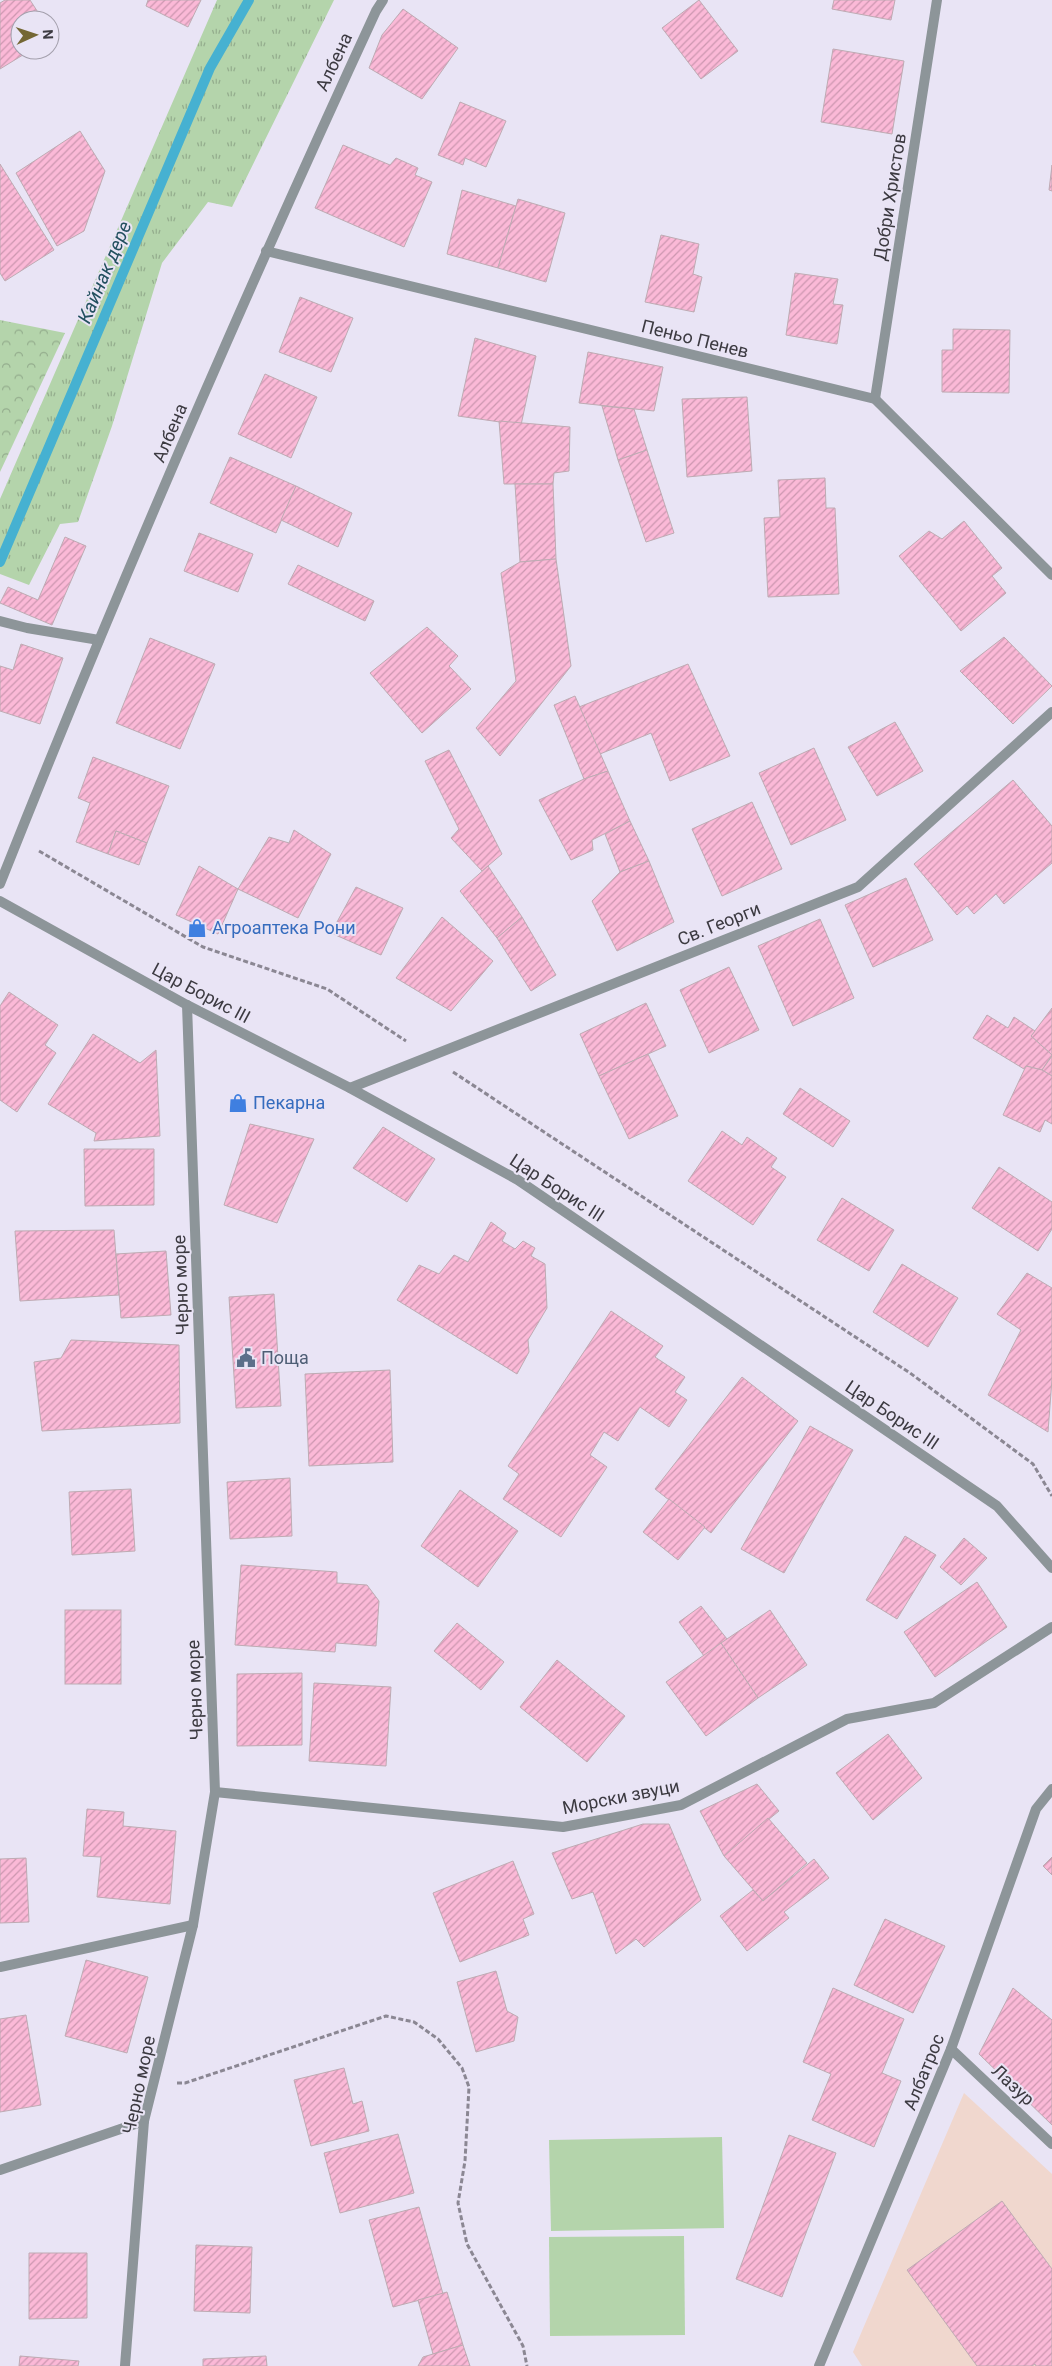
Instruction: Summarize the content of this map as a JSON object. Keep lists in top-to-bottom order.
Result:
{
  "streets": {
    "street": [
      "Албена",
      "Добри Христов",
      "Пеньо Пенев",
      "Св. Георги",
      "Цар Борис III",
      "Черно море",
      "Морски звуци",
      "Албатрос",
      "Лазур"
    ]
  },
  "crossings": [
    ["Албена", "Пеньо Пенев"],
    ["Добри Христов", "Пеньо Пенев"],
    ["Св. Георги", "Цар Борис III"],
    ["Цар Борис III", "Черно море"],
    ["Черно море", "Морски звуци"],
    ["Албатрос", "Лазур"]
  ],
  "water": ["Кайнак дере"],
  "places": {
    "shop": ["Агроаптека Рони", "Пекарна"],
    "public building": ["Поща"]
  },
  "north": "right"
}
